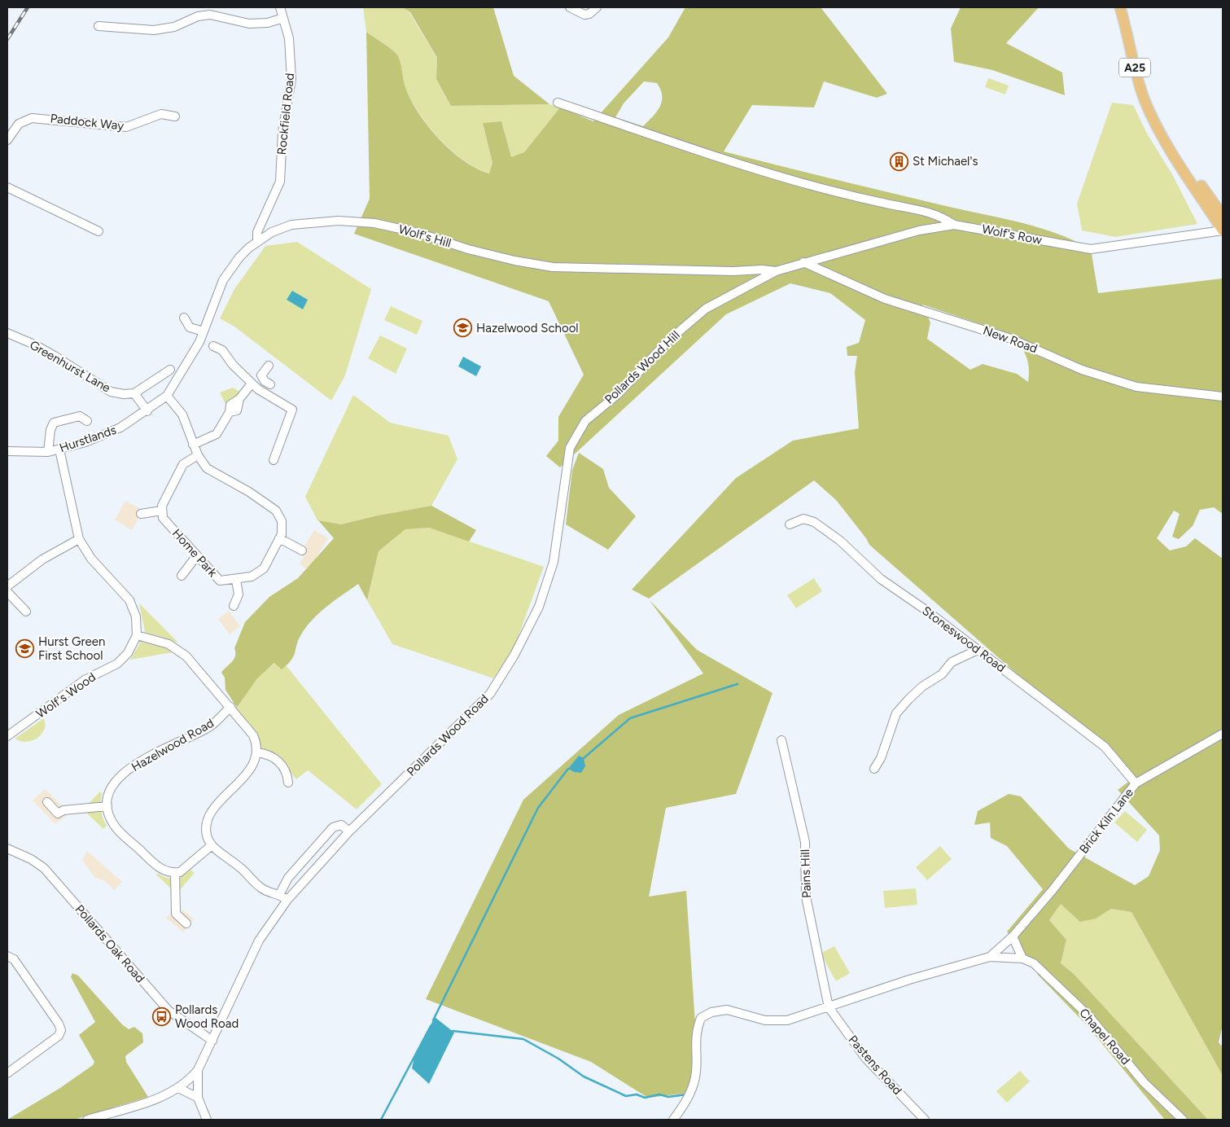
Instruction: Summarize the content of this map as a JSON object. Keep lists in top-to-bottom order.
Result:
{
  "streets": {
    "main road": ["A25"],
    "street": [
      "Rockfield Road",
      "Paddock Way",
      "Wolf's Row",
      "Wolf's Hill",
      "New Road",
      "Greenhurst Lane",
      "Pollards Wood Hill",
      "Hurstlands",
      "Home Park",
      "Stoneswood Road",
      "Wolf's Wood",
      "Pollards Wood Road",
      "Hazelwood Road",
      "Brick Kiln Lane",
      "Pains Hill",
      "Pollards Oak Road",
      "Chapel Road",
      "Pastens Road"
    ]
  },
  "crossings": [
    ["A25", "Wolf's Row"],
    ["Rockfield Road", "Wolf's Hill"],
    ["Wolf's Row", "New Road"],
    ["Wolf's Row", "Pollards Wood Hill"],
    ["Wolf's Hill", "Pollards Wood Hill"],
    ["Wolf's Hill", "Hurstlands"],
    ["Wolf's Hill", "Home Park"],
    ["New Road", "Pollards Wood Hill"],
    ["Pollards Wood Hill", "Pollards Wood Road"],
    ["Hurstlands", "Home Park"],
    ["Stoneswood Road", "Brick Kiln Lane"],
    ["Pollards Wood Road", "Pollards Oak Road"],
    ["Pains Hill", "Pastens Road"]
  ],
  "places": {
    "building": ["St Michael's"],
    "school or university": ["Hazelwood School", "Hurst Green First School"],
    "bus stop": ["Pollards Wood Road"]
  }
}
